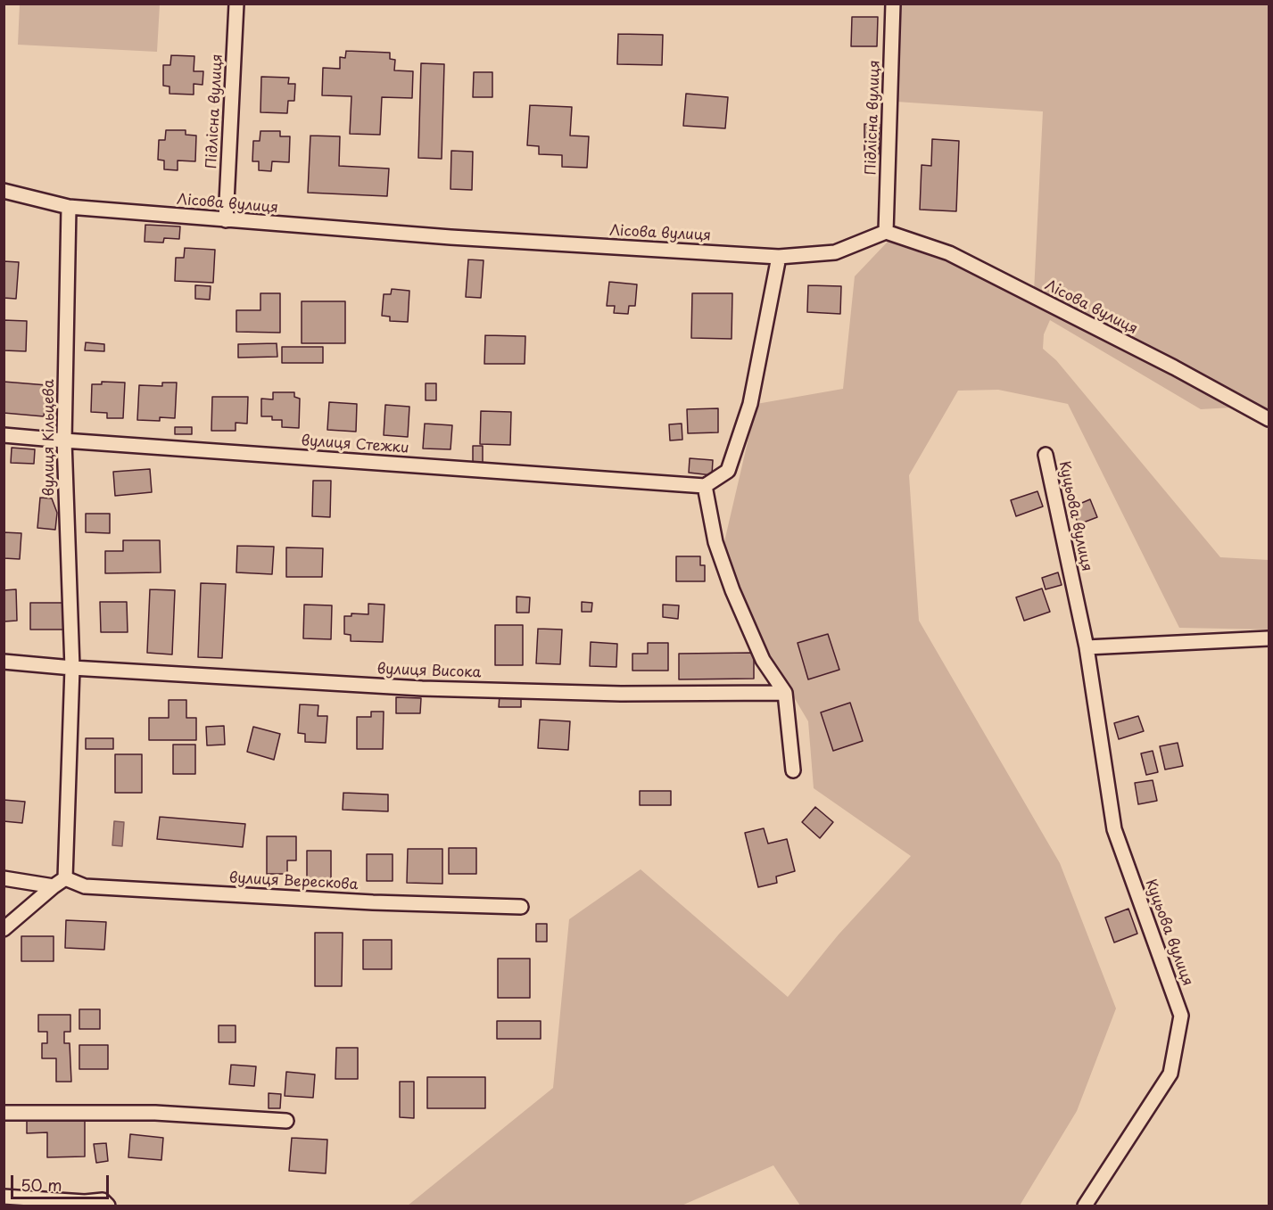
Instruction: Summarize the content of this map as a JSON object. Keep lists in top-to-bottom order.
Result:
{
  "streets": {
    "street": [
      "Підлісна вулиця",
      "Лісова вулиця",
      "вулиця Кільцева",
      "вулиця Стежки",
      "Куцьова вулиця",
      "вулиця Висока",
      "вулиця Верескова"
    ]
  },
  "crossings": [
    ["Підлісна вулиця", "Лісова вулиця"],
    ["Лісова вулиця", "вулиця Кільцева"],
    ["вулиця Кільцева", "вулиця Стежки"],
    ["вулиця Кільцева", "вулиця Висока"],
    ["вулиця Кільцева", "вулиця Верескова"]
  ],
  "scale_bar": "50 m"
}
